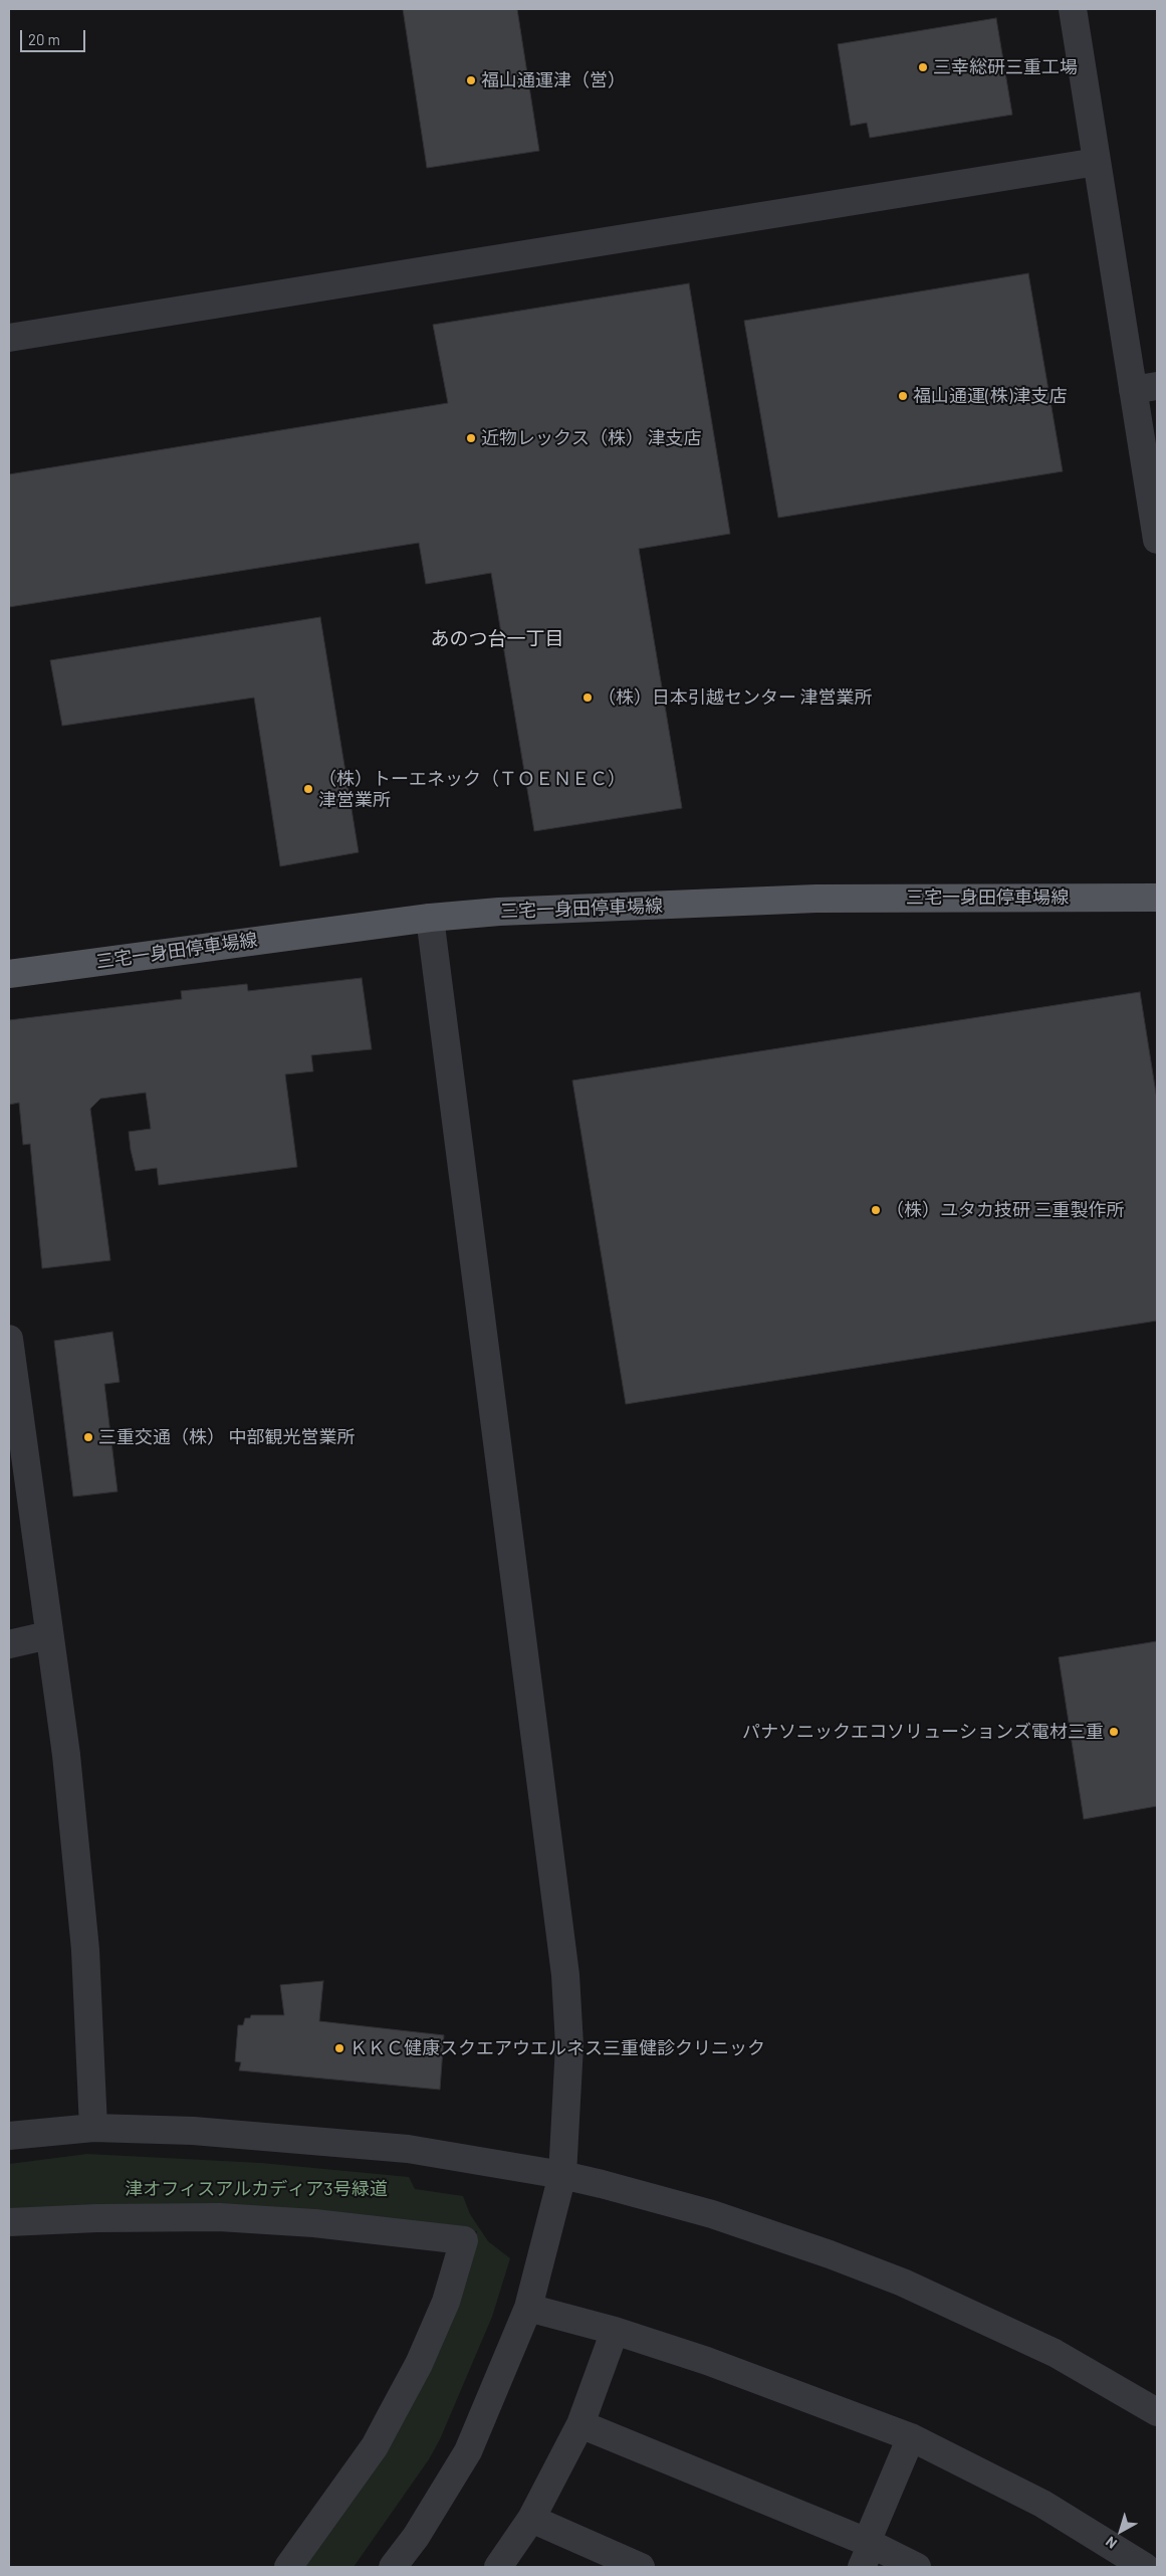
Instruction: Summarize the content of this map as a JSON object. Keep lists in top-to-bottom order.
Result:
{
  "streets": {
    "main road": ["三宅一身田停車場線"]
  },
  "districts": ["あのつ台一丁目"],
  "parks": ["津オフィスアルカディア3号緑道"],
  "places": [
    "三幸総研三重工場",
    "福山通運津（営）",
    "福山通運(株)津支店",
    "近物レックス（株） 津支店",
    "（株）日本引越センター 津営業所",
    "（株）トーエネック（ＴＯＥＮＥＣ） 津営業所",
    "（株）ユタカ技研 三重製作所",
    "三重交通（株） 中部観光営業所",
    "パナソニックエコソリューションズ電材三重",
    "ＫＫＣ健康スクエアウエルネス三重健診クリニック"
  ],
  "scale_bar": "20 m",
  "north": "bottom left"
}
